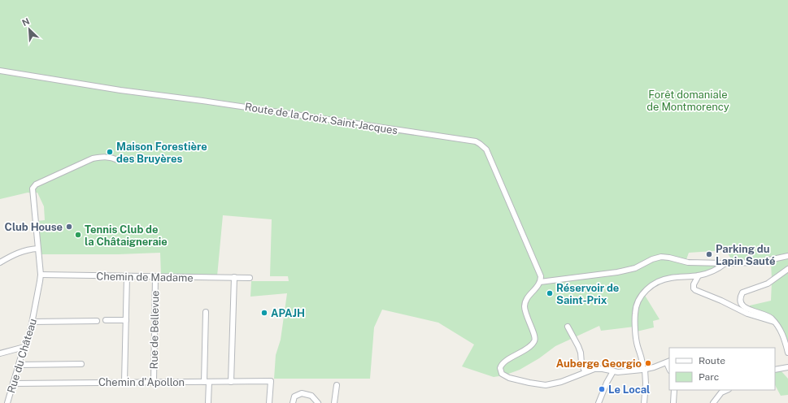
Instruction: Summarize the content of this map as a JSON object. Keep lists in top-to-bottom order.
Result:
{
  "streets": {
    "street": [
      "Route de la Croix Saint-Jacques",
      "Chemin de Madame",
      "Rue de Bellevue",
      "Rue du Château",
      "Chemin d'Apollon"
    ]
  },
  "crossings": [
    ["Chemin de Madame", "Rue de Bellevue"],
    ["Chemin de Madame", "Rue du Château"],
    ["Rue de Bellevue", "Chemin d'Apollon"],
    ["Rue du Château", "Chemin d'Apollon"]
  ],
  "parks": ["Forêt domaniale de Montmorency"],
  "places": [
    "Maison Forestière des Bruyères",
    "Club House",
    "Tennis Club de la Châtaigneraie",
    "Parking du Lapin Sauté",
    "Réservoir de Saint-Prix",
    "APAJH",
    "Auberge Georgio",
    "Le Local"
  ],
  "legend": ["Route", "Parc"],
  "north": "top left"
}
